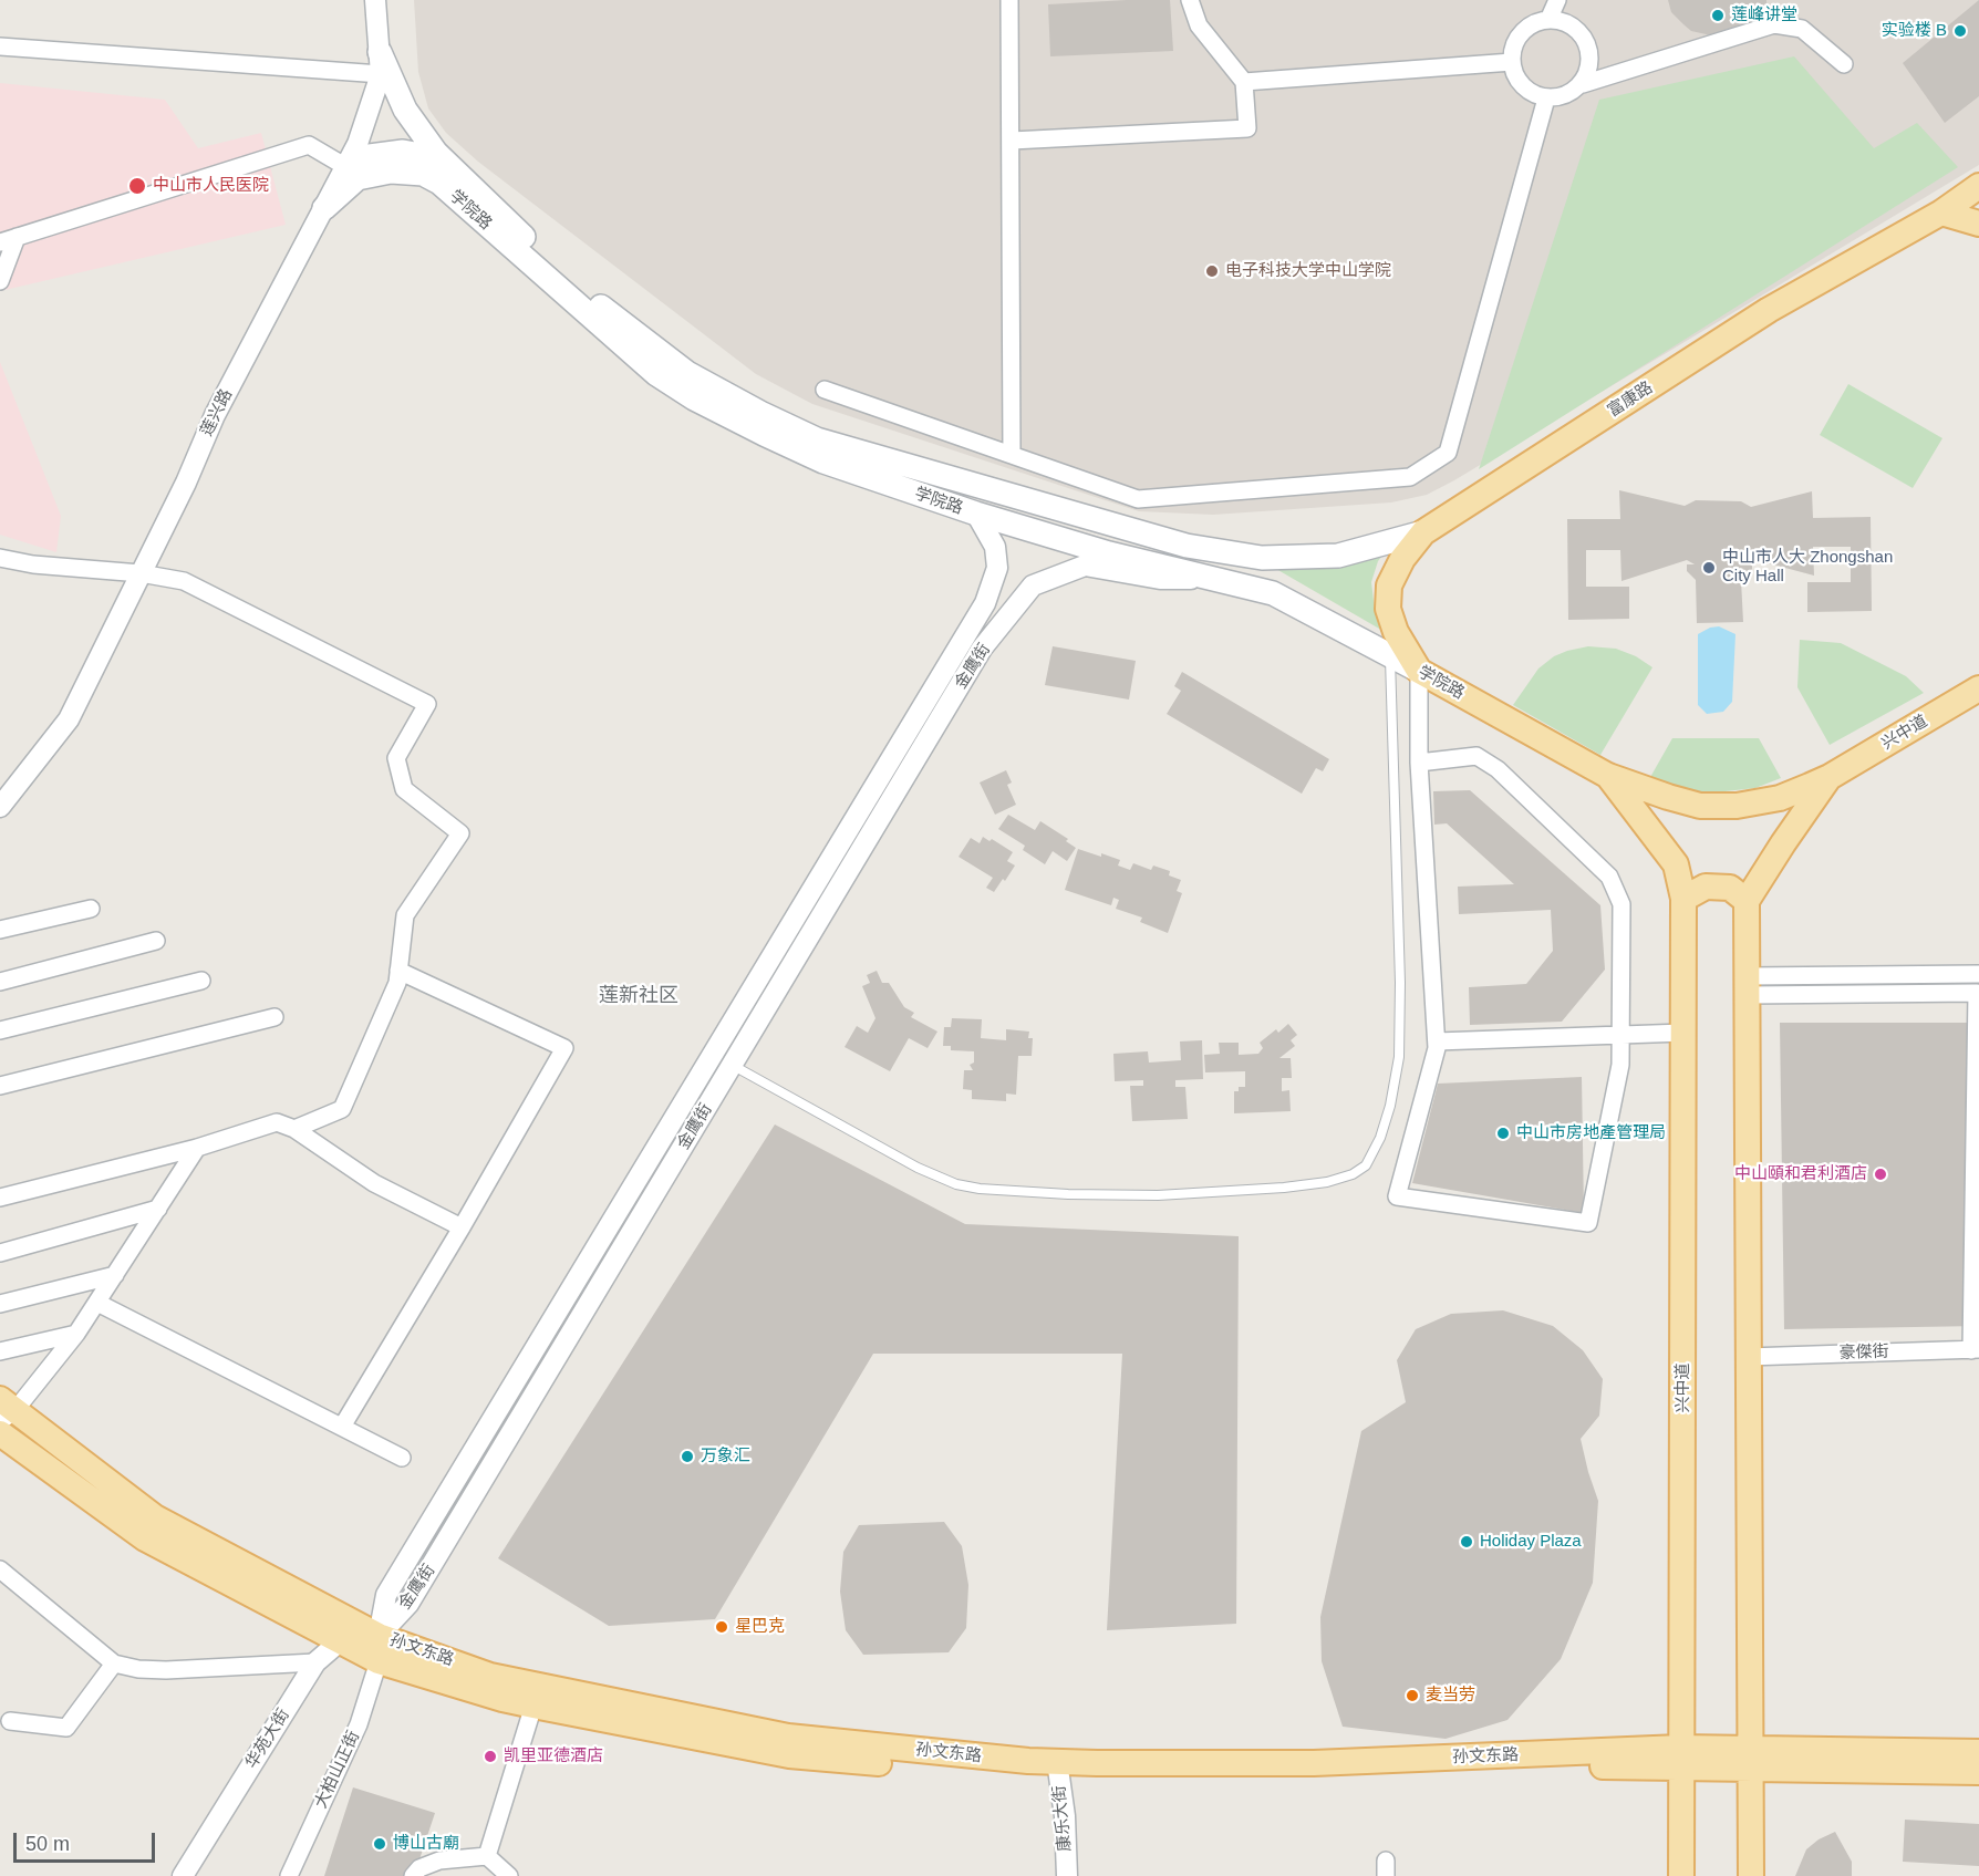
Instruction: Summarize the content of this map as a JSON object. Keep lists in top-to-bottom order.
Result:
{
  "streets": {
    "main road": [
      "学院路",
      "富康路",
      "兴中道",
      "孙文东路"
    ],
    "street": [
      "莲兴路",
      "金鹰街",
      "豪傑街",
      "华苑大街",
      "大柏山正街",
      "康乐大街"
    ]
  },
  "crossings": [
    ["学院路", "富康路"],
    ["学院路", "莲兴路"],
    ["学院路", "金鹰街"],
    ["学院路", "兴中道"],
    ["金鹰街", "孙文东路"],
    ["金鹰街", "大柏山正街"],
    ["兴中道", "孙文东路"],
    ["孙文东路", "华苑大街"],
    ["孙文东路", "大柏山正街"],
    ["孙文东路", "康乐大街"]
  ],
  "districts": ["莲新社区"],
  "places": [
    "莲峰讲堂",
    "实验楼 B",
    "中山市人民医院",
    "电子科技大学中山学院",
    "中山市人大 Zhongshan City Hall",
    "中山市房地產管理局",
    "中山頤和君利酒店",
    "万象汇",
    "Holiday Plaza",
    "星巴克",
    "麦当劳",
    "凯里亚德酒店",
    "博山古廟"
  ],
  "scale_bar": "50 m"
}
